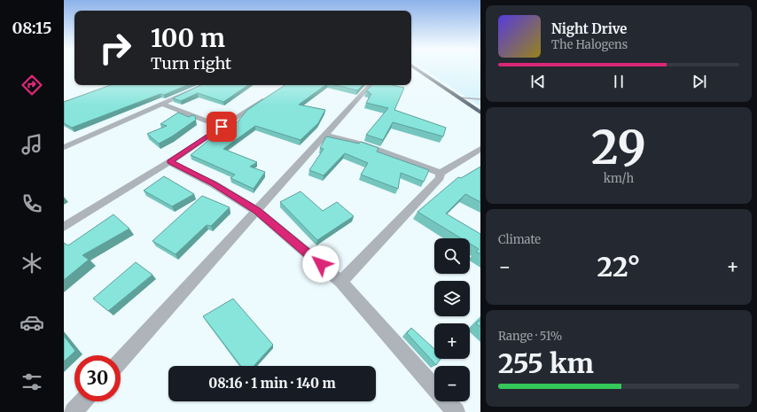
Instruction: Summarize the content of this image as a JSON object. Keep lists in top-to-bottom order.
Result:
{
  "page": {
    "tabs": "08:15",
    "turn": ["100 m", "Turn right"],
    "song": ["Night Drive", "The Halogens"],
    "tile": [
      ["29", "km/h"],
      "Climate",
      ["Range · 51%", "255 km"]
    ],
    "map_buttons": ["+", "−"],
    "heat": ["−", "22°", "+"],
    "limit": "30",
    "trip": "08:16 · 1 min · 140 m"
  }
}
